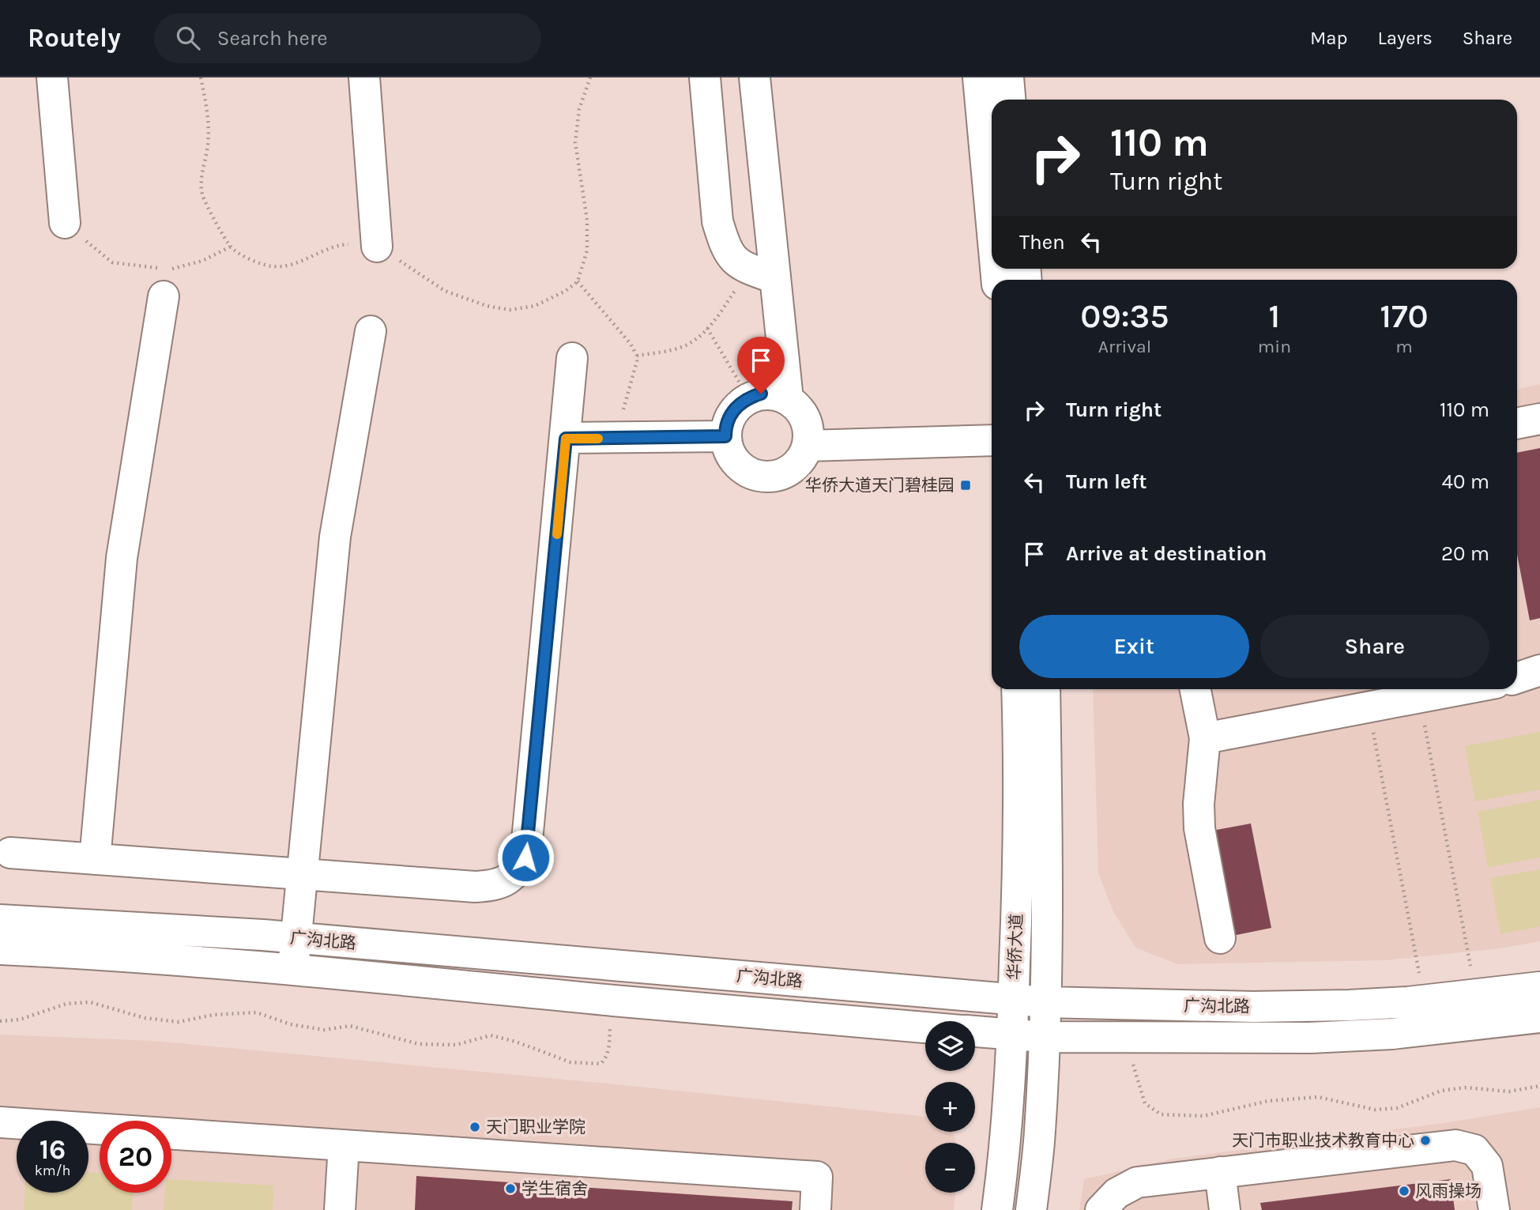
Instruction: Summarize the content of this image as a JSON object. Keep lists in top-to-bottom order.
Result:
{
  "streets": {
    "street": ["广沟北路", "华侨大道"]
  },
  "crossings": [
    ["广沟北路", "华侨大道"]
  ],
  "places": {
    "transit": ["华侨大道天门碧桂园"],
    "other": [
      "天门职业学院",
      "天门市职业技术教育中心",
      "学生宿舍",
      "风雨操场"
    ]
  },
  "page": {
    "header": "Routely",
    "search": "Search here",
    "nav": ["Map", "Layers", "Share"],
    "turn": ["110 m", "Turn right"],
    "then": "Then",
    "eta": [
      "09:35",
      "Arrival",
      "1",
      "min",
      "170",
      "m"
    ],
    "list": [
      {
        "name": "Turn right",
        "value": "110 m"
      },
      {
        "name": "Turn left",
        "value": "40 m"
      },
      {
        "name": "Arrive at destination",
        "value": "20 m"
      }
    ],
    "buttons": ["Exit", "Share"],
    "map_buttons": ["+", "−"],
    "speed": "16 km/h",
    "limit": "20"
  }
}
